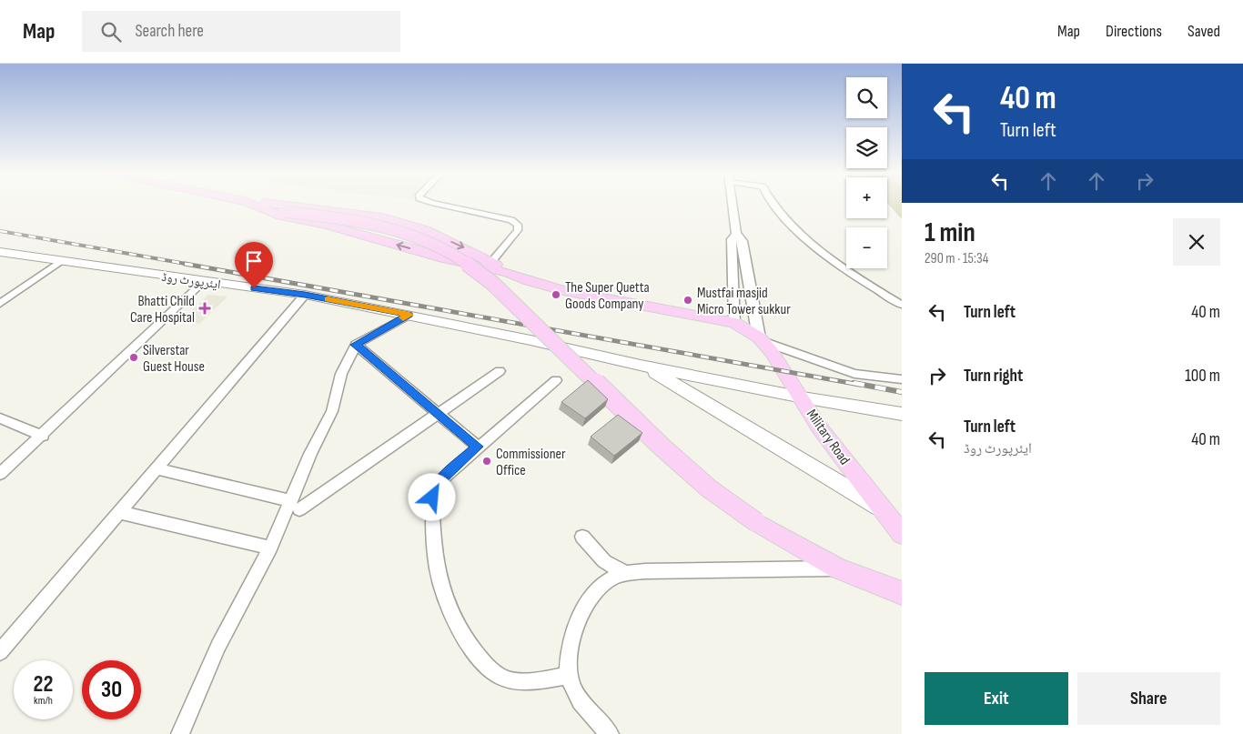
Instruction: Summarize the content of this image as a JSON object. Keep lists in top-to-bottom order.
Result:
{
  "streets": {
    "main road": ["ایئرپورٹ روڈ", "Military Road"]
  },
  "places": {
    "other": [
      "The Super Quetta Goods Company",
      "Mustfai masjid Micro Tower sukkur",
      "Silverstar Guest House",
      "Commissioner Office"
    ],
    "health": ["Bhatti Child Care Hospital"]
  },
  "page": {
    "header": "Map",
    "search": "Search here",
    "nav": ["Map", "Directions", "Saved"],
    "turn": ["40 m", "Turn left"],
    "map_buttons": ["+", "−"],
    "heading": ["1 min", "290 m · 15:34"],
    "list": [
      {
        "name": "Turn left",
        "value": "40 m"
      },
      {
        "name": "Turn right",
        "value": "100 m"
      },
      {
        "name": "Turn left",
        "note": "ایئرپورٹ روڈ",
        "value": "40 m"
      }
    ],
    "speed": "22 km/h",
    "limit": "30",
    "buttons": ["Exit", "Share"]
  }
}
